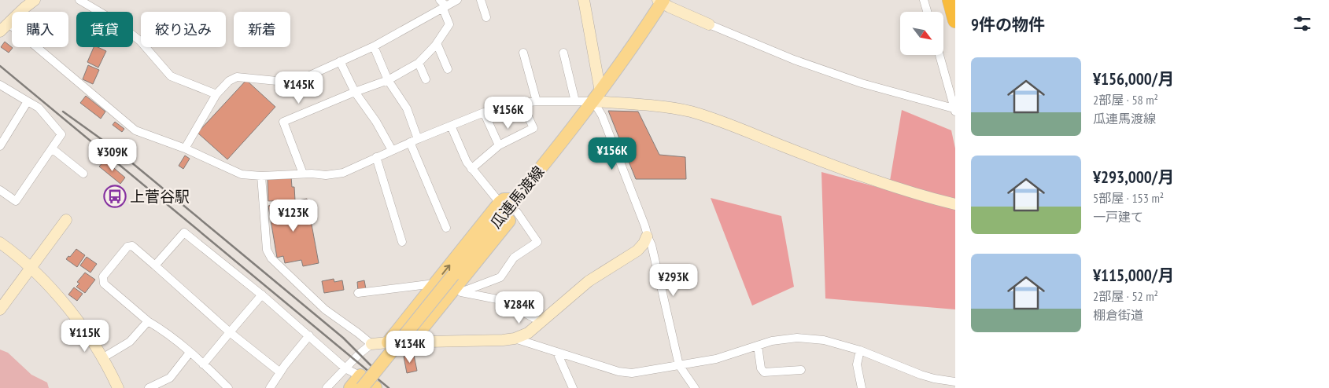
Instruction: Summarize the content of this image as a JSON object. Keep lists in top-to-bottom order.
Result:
{
  "streets": {
    "main road": ["瓜連馬渡線"]
  },
  "places": {
    "bus stop": ["上菅谷駅"]
  },
  "north": "bottom right",
  "page": {
    "heading": "9件の物件",
    "chip": [
      "購入",
      "賃貸",
      "絞り込み",
      "新着"
    ],
    "list": [
      {
        "name": "¥156,000/月",
        "note": "2部屋 · 58 m² · 瓜連馬渡線"
      },
      {
        "name": "¥293,000/月",
        "note": "5部屋 · 153 m² · 一戸建て"
      },
      {
        "name": "¥115,000/月",
        "note": "2部屋 · 52 m² · 棚倉街道"
      }
    ],
    "price": [
      "¥145K",
      "¥156K",
      "¥156K",
      "¥309K",
      "¥123K",
      "¥293K",
      "¥284K",
      "¥115K",
      "¥134K"
    ]
  }
}
